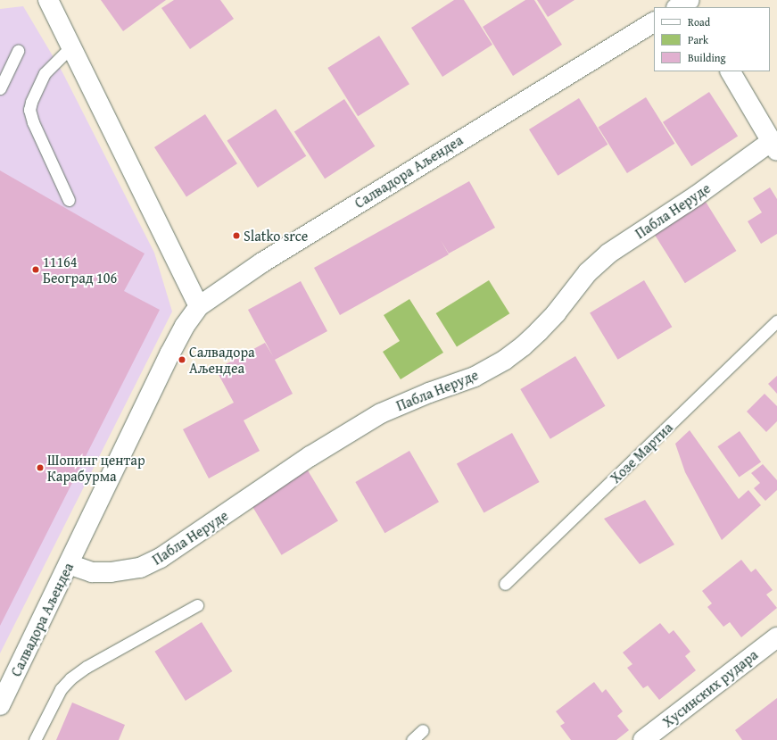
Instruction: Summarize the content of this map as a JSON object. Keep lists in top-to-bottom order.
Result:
{
  "streets": {
    "street": ["Салвадора Аљендеа", "Пабла Неруде", "Хусинских рудара"],
    "lane": ["Хозе Мартиа"]
  },
  "crossings": [
    ["Салвадора Аљендеа", "Пабла Неруде"]
  ],
  "places": [
    "Slatko srce",
    "11164 Београд 106",
    "Салвадора Аљендеа",
    "Шопинг центар Карабурма"
  ],
  "legend": ["Road", "Park", "Building"]
}
